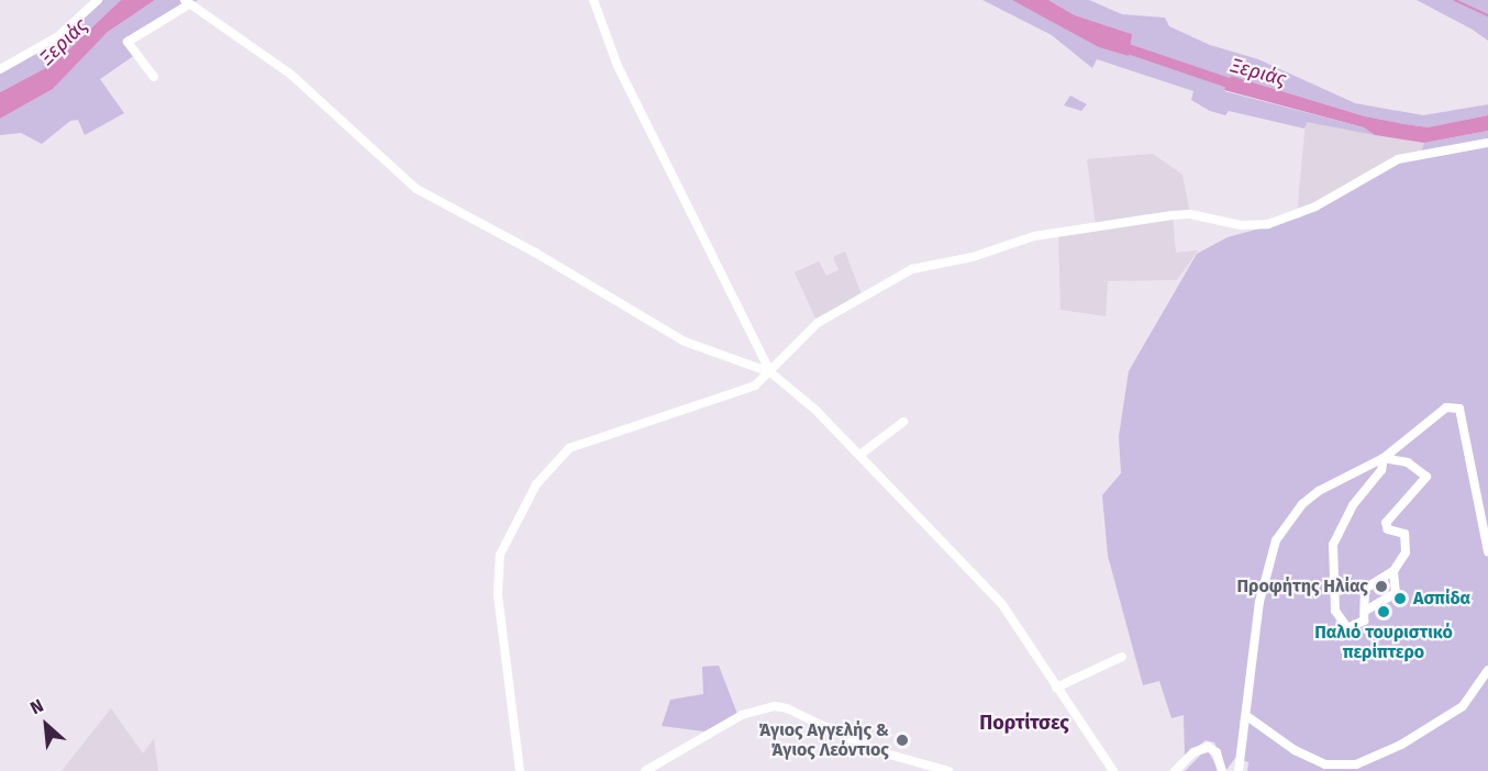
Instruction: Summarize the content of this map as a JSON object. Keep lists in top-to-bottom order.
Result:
{
  "districts": ["Πορτίτσες"],
  "water": ["Ξεριάς"],
  "places": [
    "Προφήτης Ηλίας",
    "Ασπίδα",
    "Παλιό τουριστικό περίπτερο",
    "Άγιος Αγγελής & Άγιος Λεόντιος"
  ],
  "north": "top left"
}
